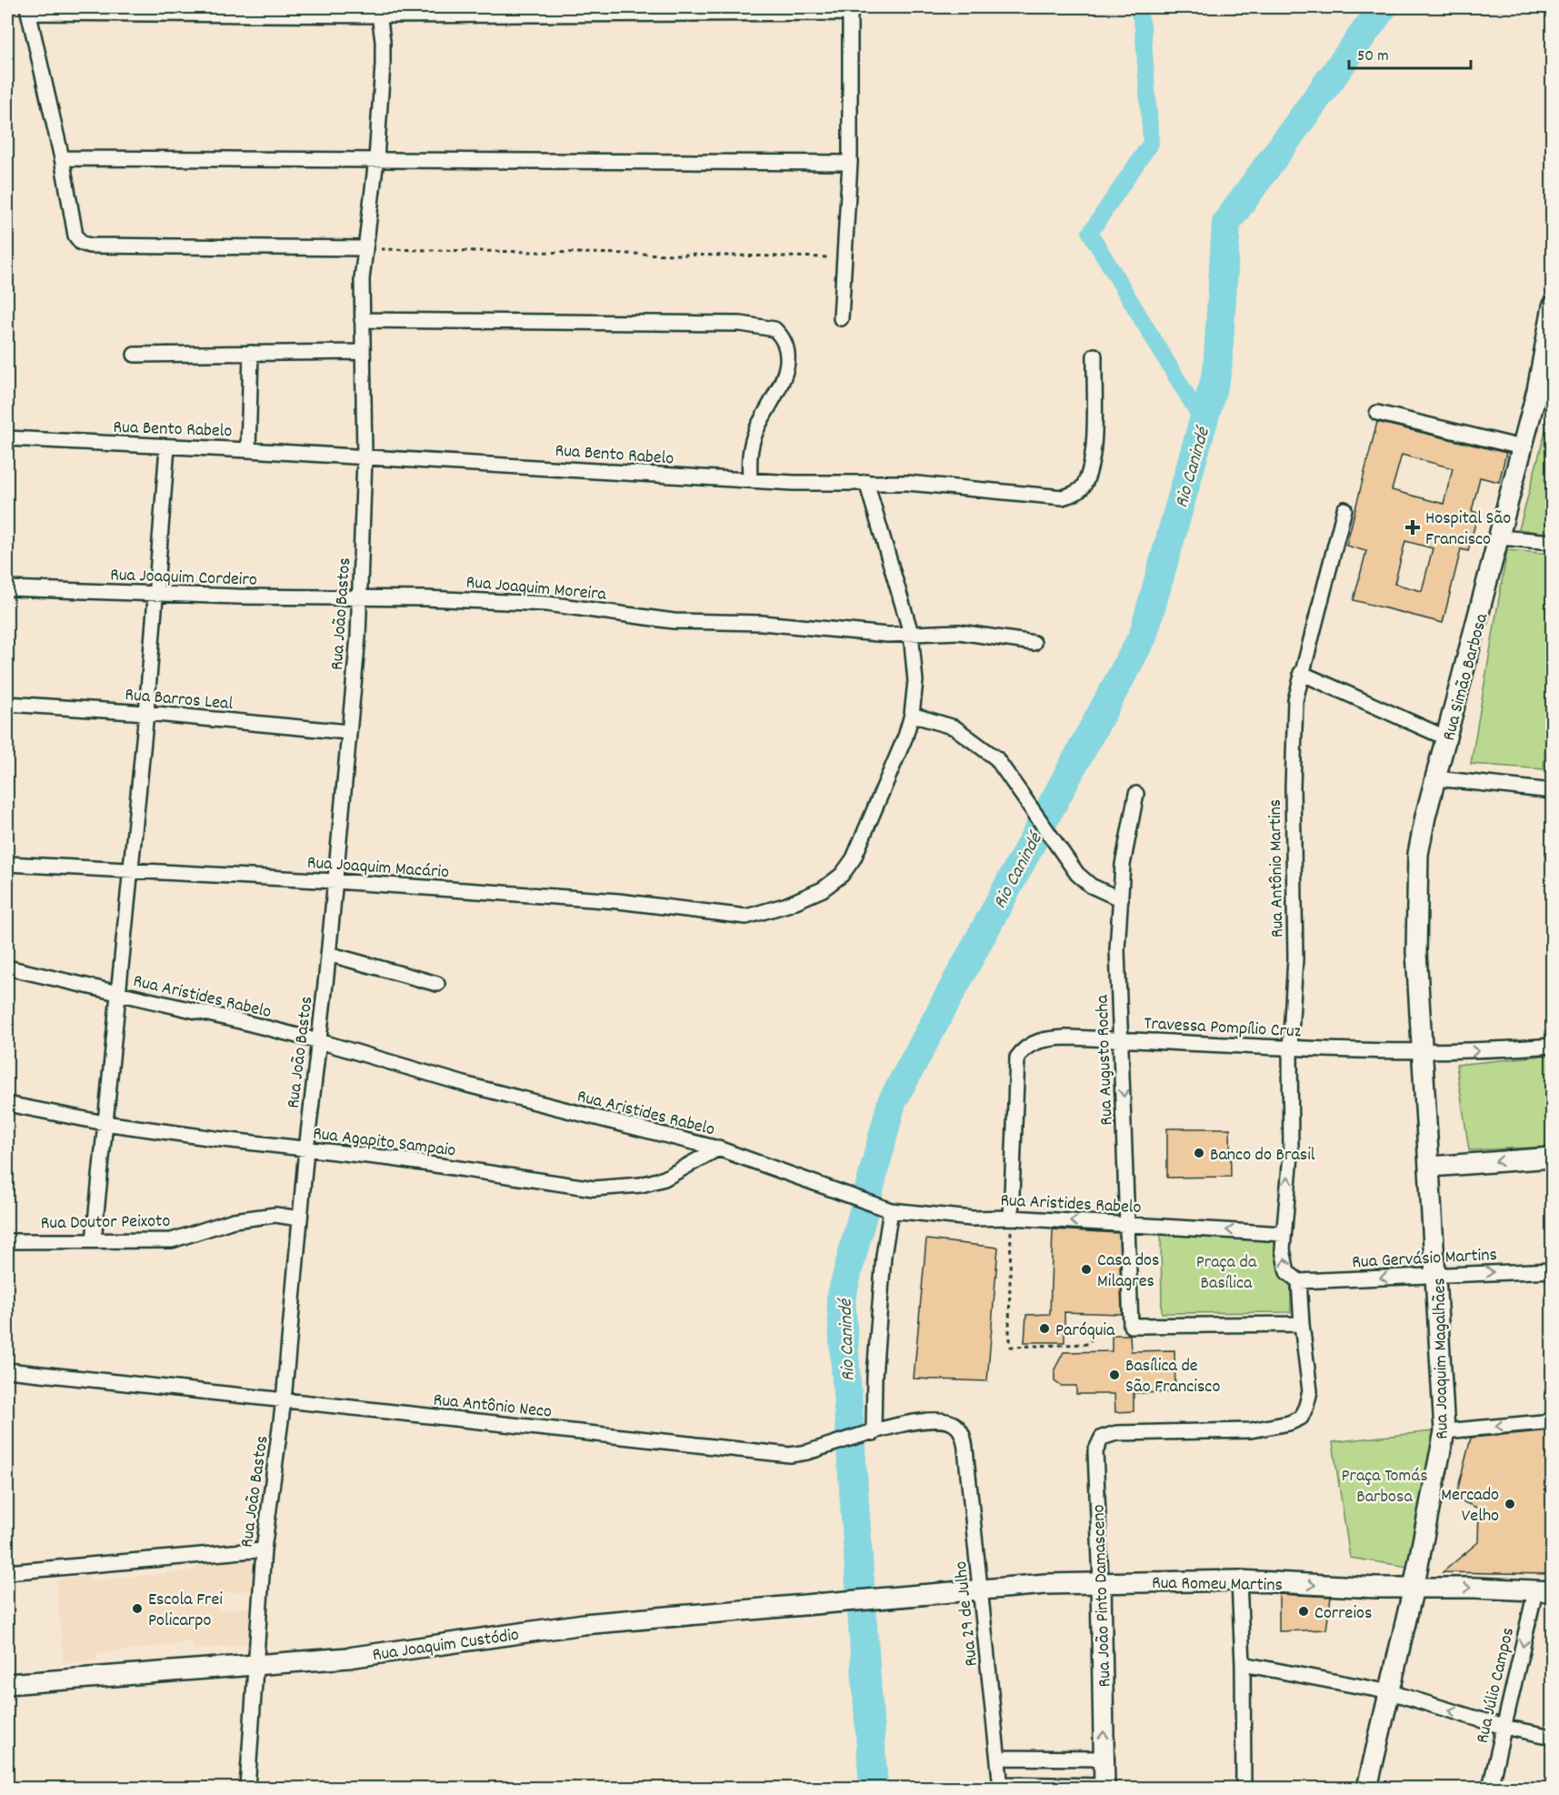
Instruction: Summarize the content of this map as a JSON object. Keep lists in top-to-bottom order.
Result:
{
  "streets": {
    "street": [
      "Rua Bento Rabelo",
      "Rua Joaquim Cordeiro",
      "Rua Joaquim Moreira",
      "Rua João Bastos",
      "Rua Simão Barbosa",
      "Rua Barros Leal",
      "Rua Joaquim Macário",
      "Rua Antônio Martins",
      "Rua Aristides Rabelo",
      "Travessa Pompílio Cruz",
      "Rua Augusto Rocha",
      "Rua Agapito Sampaio",
      "Rua Doutor Peixoto",
      "Rua Gervásio Martins",
      "Rua Joaquim Magalhães",
      "Rua Antônio Neco",
      "Rua Romeu Martins",
      "Rua João Pinto Damasceno",
      "Rua 29 de Julho",
      "Rua Joaquim Custódio",
      "Rua Júlio Campos"
    ]
  },
  "crossings": [
    ["Rua Bento Rabelo", "Rua João Bastos"],
    ["Rua Joaquim Cordeiro", "Rua Joaquim Moreira"],
    ["Rua Joaquim Cordeiro", "Rua João Bastos"],
    ["Rua Joaquim Moreira", "Rua João Bastos"],
    ["Rua João Bastos", "Rua Barros Leal"],
    ["Rua João Bastos", "Rua Joaquim Macário"],
    ["Rua João Bastos", "Rua Aristides Rabelo"],
    ["Rua João Bastos", "Rua Agapito Sampaio"],
    ["Rua João Bastos", "Rua Doutor Peixoto"],
    ["Rua João Bastos", "Rua Antônio Neco"],
    ["Rua João Bastos", "Rua Joaquim Custódio"],
    ["Rua Simão Barbosa", "Travessa Pompílio Cruz"],
    ["Rua Simão Barbosa", "Rua Joaquim Magalhães"],
    ["Rua Antônio Martins", "Rua Aristides Rabelo"],
    ["Rua Antônio Martins", "Travessa Pompílio Cruz"],
    ["Rua Antônio Martins", "Rua Gervásio Martins"],
    ["Rua Aristides Rabelo", "Travessa Pompílio Cruz"],
    ["Rua Aristides Rabelo", "Rua Augusto Rocha"],
    ["Rua Aristides Rabelo", "Rua Agapito Sampaio"],
    ["Travessa Pompílio Cruz", "Rua Augusto Rocha"],
    ["Travessa Pompílio Cruz", "Rua Joaquim Magalhães"],
    ["Rua Gervásio Martins", "Rua Joaquim Magalhães"],
    ["Rua Joaquim Magalhães", "Rua Romeu Martins"],
    ["Rua Antônio Neco", "Rua 29 de Julho"],
    ["Rua Romeu Martins", "Rua João Pinto Damasceno"],
    ["Rua Romeu Martins", "Rua 29 de Julho"],
    ["Rua Romeu Martins", "Rua Joaquim Custódio"],
    ["Rua Romeu Martins", "Rua Júlio Campos"]
  ],
  "one_way": ["Rua Júlio Campos"],
  "water": ["Rio Canindé"],
  "parks": ["Praça da Basílica", "Praça Tomás Barbosa"],
  "places": {
    "health": ["Hospital São Francisco"],
    "other": [
      "Banco do Brasil",
      "Casa dos Milagres",
      "Paróquia",
      "Basílica de São Francisco",
      "Mercado Velho",
      "Escola Frei Policarpo",
      "Correios"
    ]
  },
  "scale_bar": "50 m"
}
